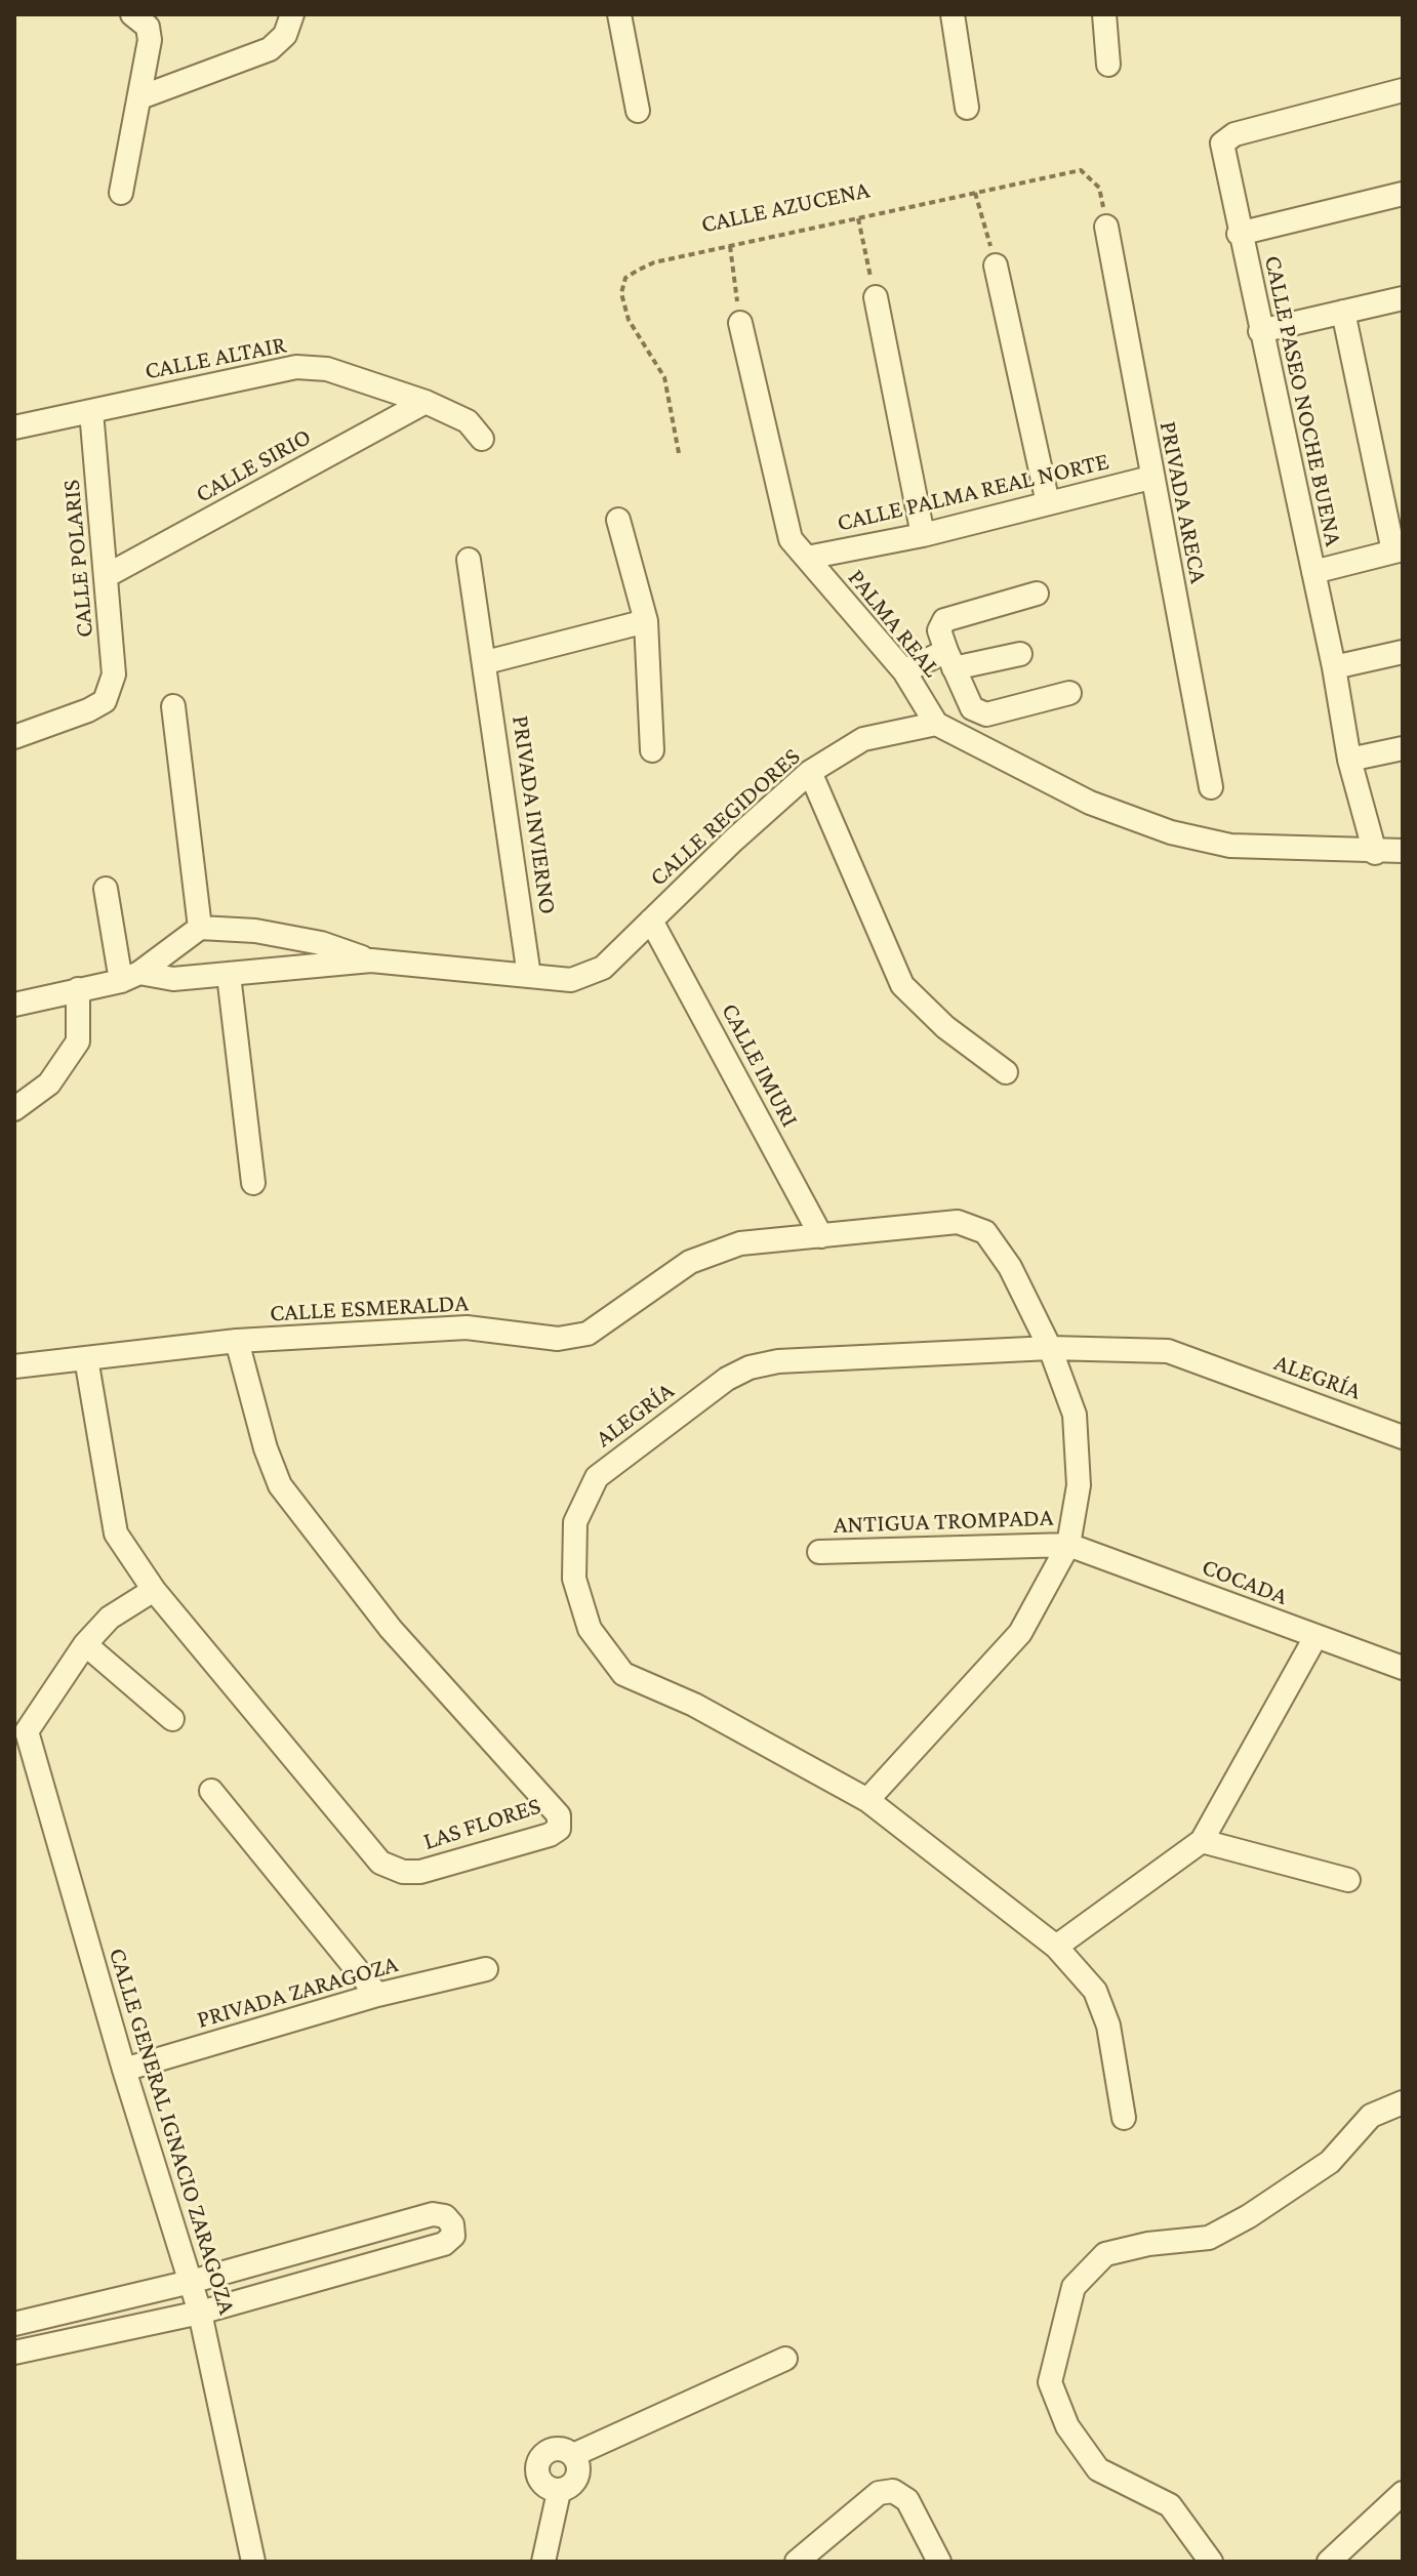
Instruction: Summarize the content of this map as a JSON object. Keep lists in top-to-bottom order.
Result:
{
  "streets": {
    "street": [
      "CALLE ALTAIR",
      "CALLE PASEO NOCHE BUENA",
      "CALLE SIRIO",
      "CALLE PALMA REAL NORTE",
      "PRIVADA ARECA",
      "CALLE POLARIS",
      "PALMA REAL",
      "PRIVADA INVIERNO",
      "CALLE REGIDORES",
      "CALLE IMURI",
      "CALLE ESMERALDA",
      "ALEGRÍA",
      "ANTIGUA TROMPADA",
      "COCADA",
      "LAS FLORES",
      "PRIVADA ZARAGOZA",
      "CALLE GENERAL IGNACIO ZARAGOZA"
    ],
    "path": ["CALLE AZUCENA"]
  },
  "crossings": [
    ["CALLE AZUCENA", "PRIVADA ARECA"],
    ["CALLE ALTAIR", "CALLE SIRIO"],
    ["CALLE ALTAIR", "CALLE POLARIS"],
    ["CALLE SIRIO", "CALLE POLARIS"],
    ["CALLE PALMA REAL NORTE", "PRIVADA ARECA"],
    ["CALLE PALMA REAL NORTE", "PALMA REAL"],
    ["PALMA REAL", "CALLE REGIDORES"],
    ["PRIVADA INVIERNO", "CALLE REGIDORES"],
    ["CALLE REGIDORES", "CALLE IMURI"],
    ["CALLE IMURI", "CALLE ESMERALDA"],
    ["CALLE ESMERALDA", "ALEGRÍA"],
    ["CALLE ESMERALDA", "ANTIGUA TROMPADA"],
    ["CALLE ESMERALDA", "COCADA"],
    ["CALLE ESMERALDA", "LAS FLORES"],
    ["ANTIGUA TROMPADA", "COCADA"],
    ["PRIVADA ZARAGOZA", "CALLE GENERAL IGNACIO ZARAGOZA"]
  ]
}
